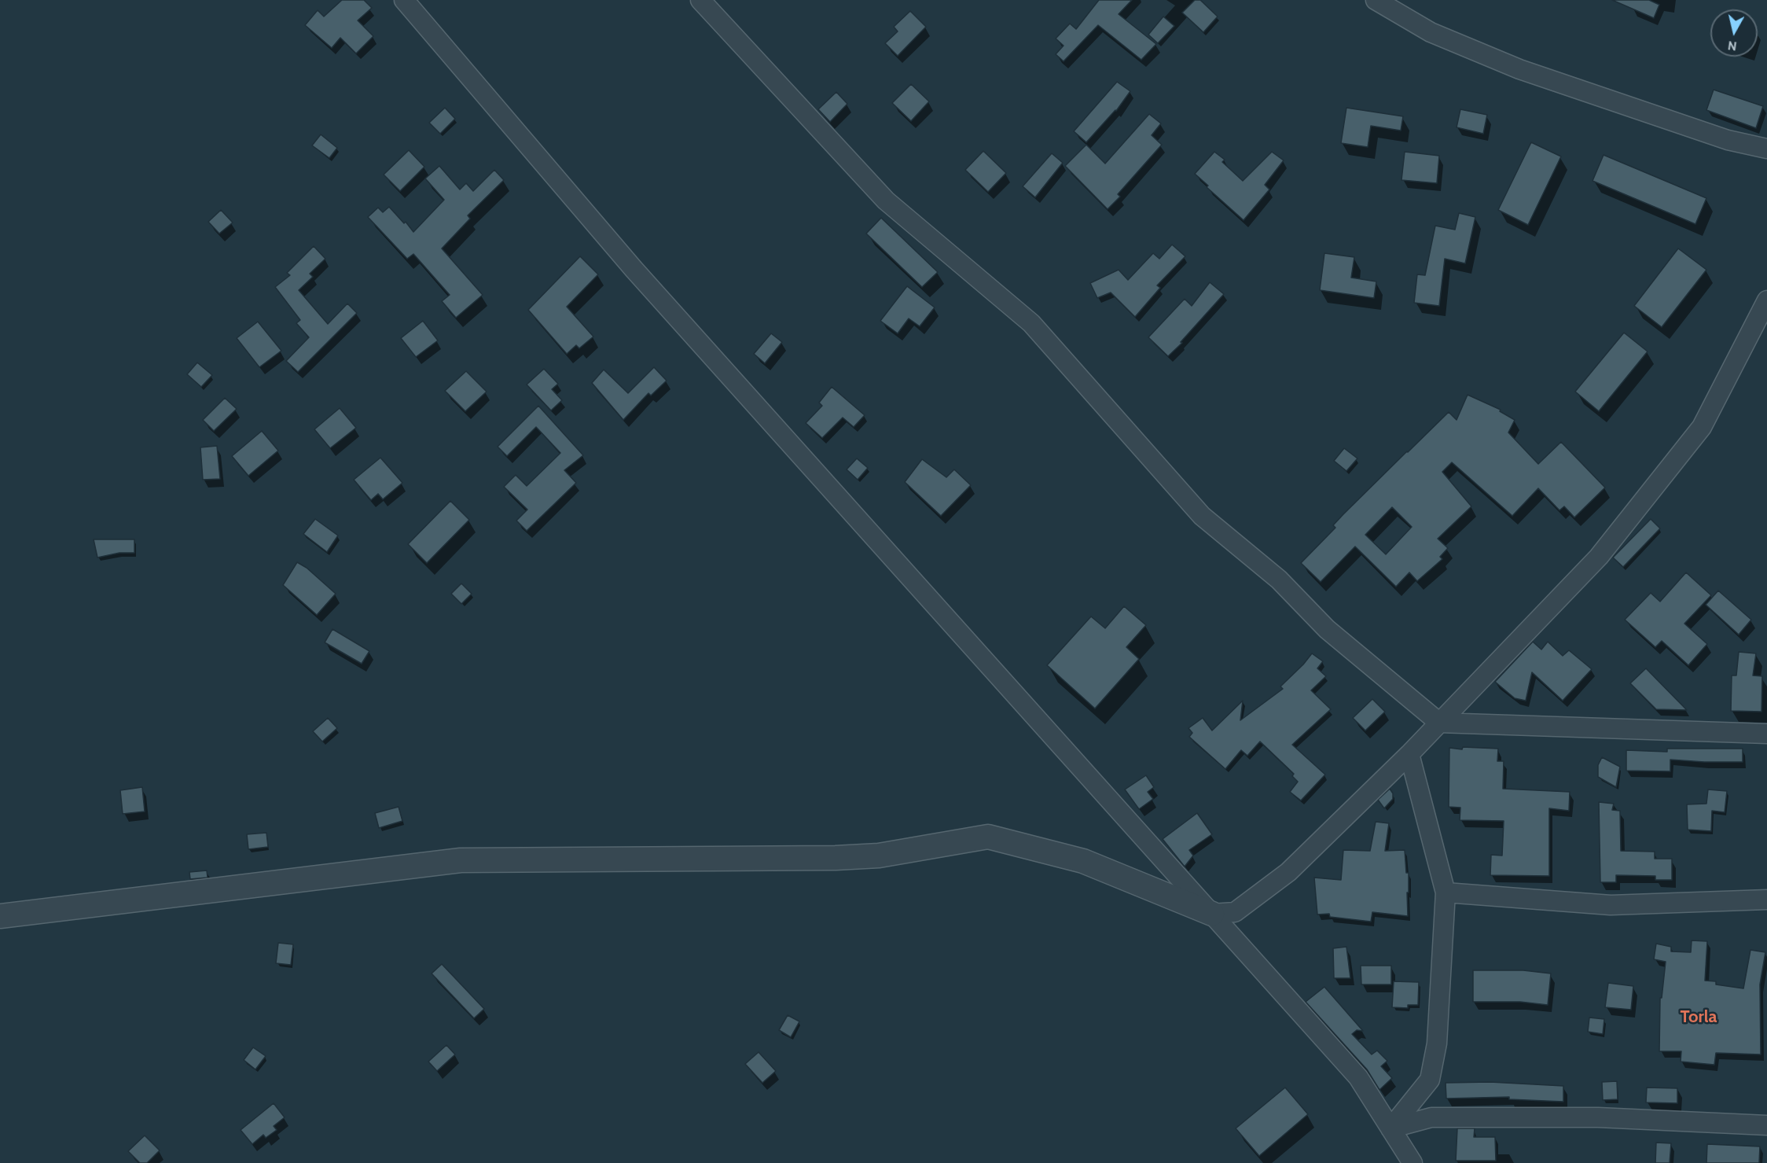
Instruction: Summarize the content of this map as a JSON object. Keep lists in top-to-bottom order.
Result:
{
  "districts": ["Torla"],
  "north": "bottom"
}
